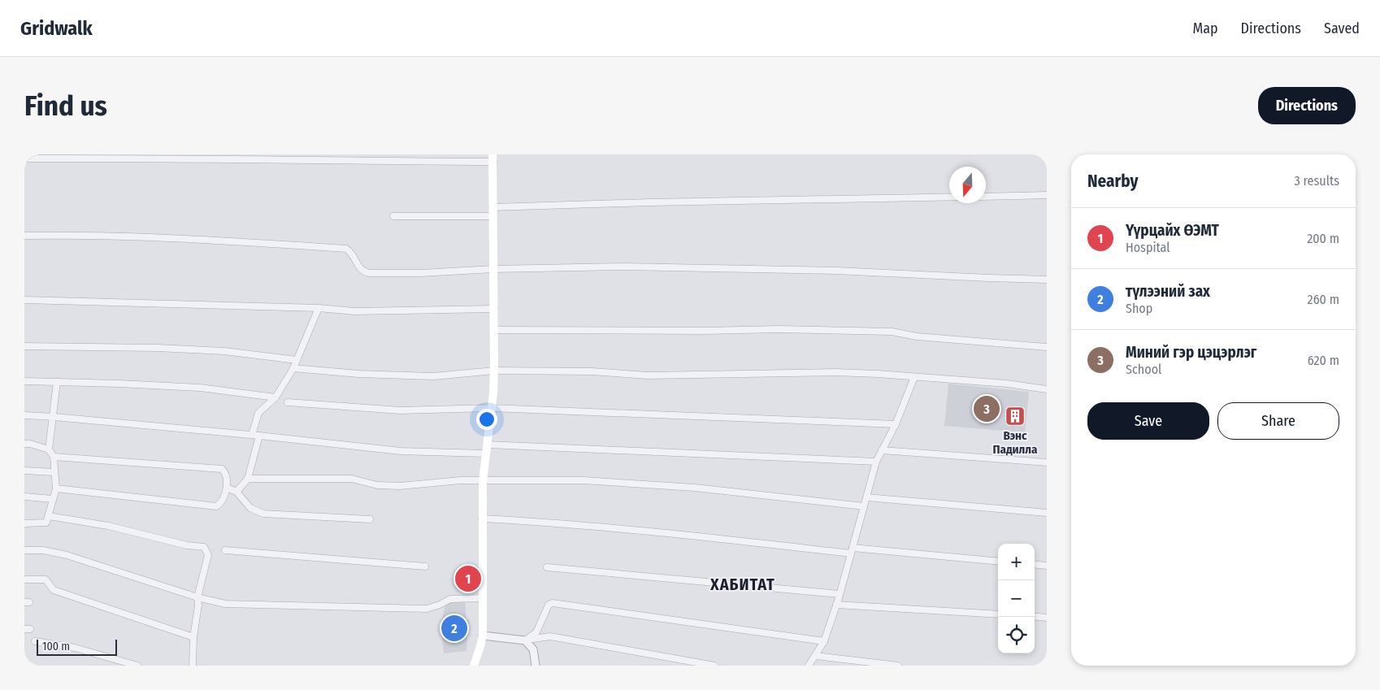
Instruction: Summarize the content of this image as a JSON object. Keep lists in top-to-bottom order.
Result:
{
  "districts": ["ХАБИТАТ"],
  "places": {
    "building": ["Вэнс Падилла"]
  },
  "scale_bar": "100 m",
  "north": "bottom",
  "page": {
    "header": "Gridwalk",
    "nav": ["Map", "Directions", "Saved"],
    "buttons": [
      "Directions",
      ["Save", "Share"]
    ],
    "title": "Find us",
    "heading": ["Nearby", "3 results"],
    "list": [
      {
        "mark": "1",
        "name": "Үүрцайх ӨЭМТ",
        "note": "Hospital",
        "value": "200 m"
      },
      {
        "mark": "2",
        "name": "түлээний зах",
        "note": "Shop",
        "value": "260 m"
      },
      {
        "mark": "3",
        "name": "Миний гэр цэцэрлэг",
        "note": "School",
        "value": "620 m"
      }
    ],
    "pins": ["3", "1", "2"],
    "map_buttons": ["+", "−"],
    "scale": "100 m"
  }
}
